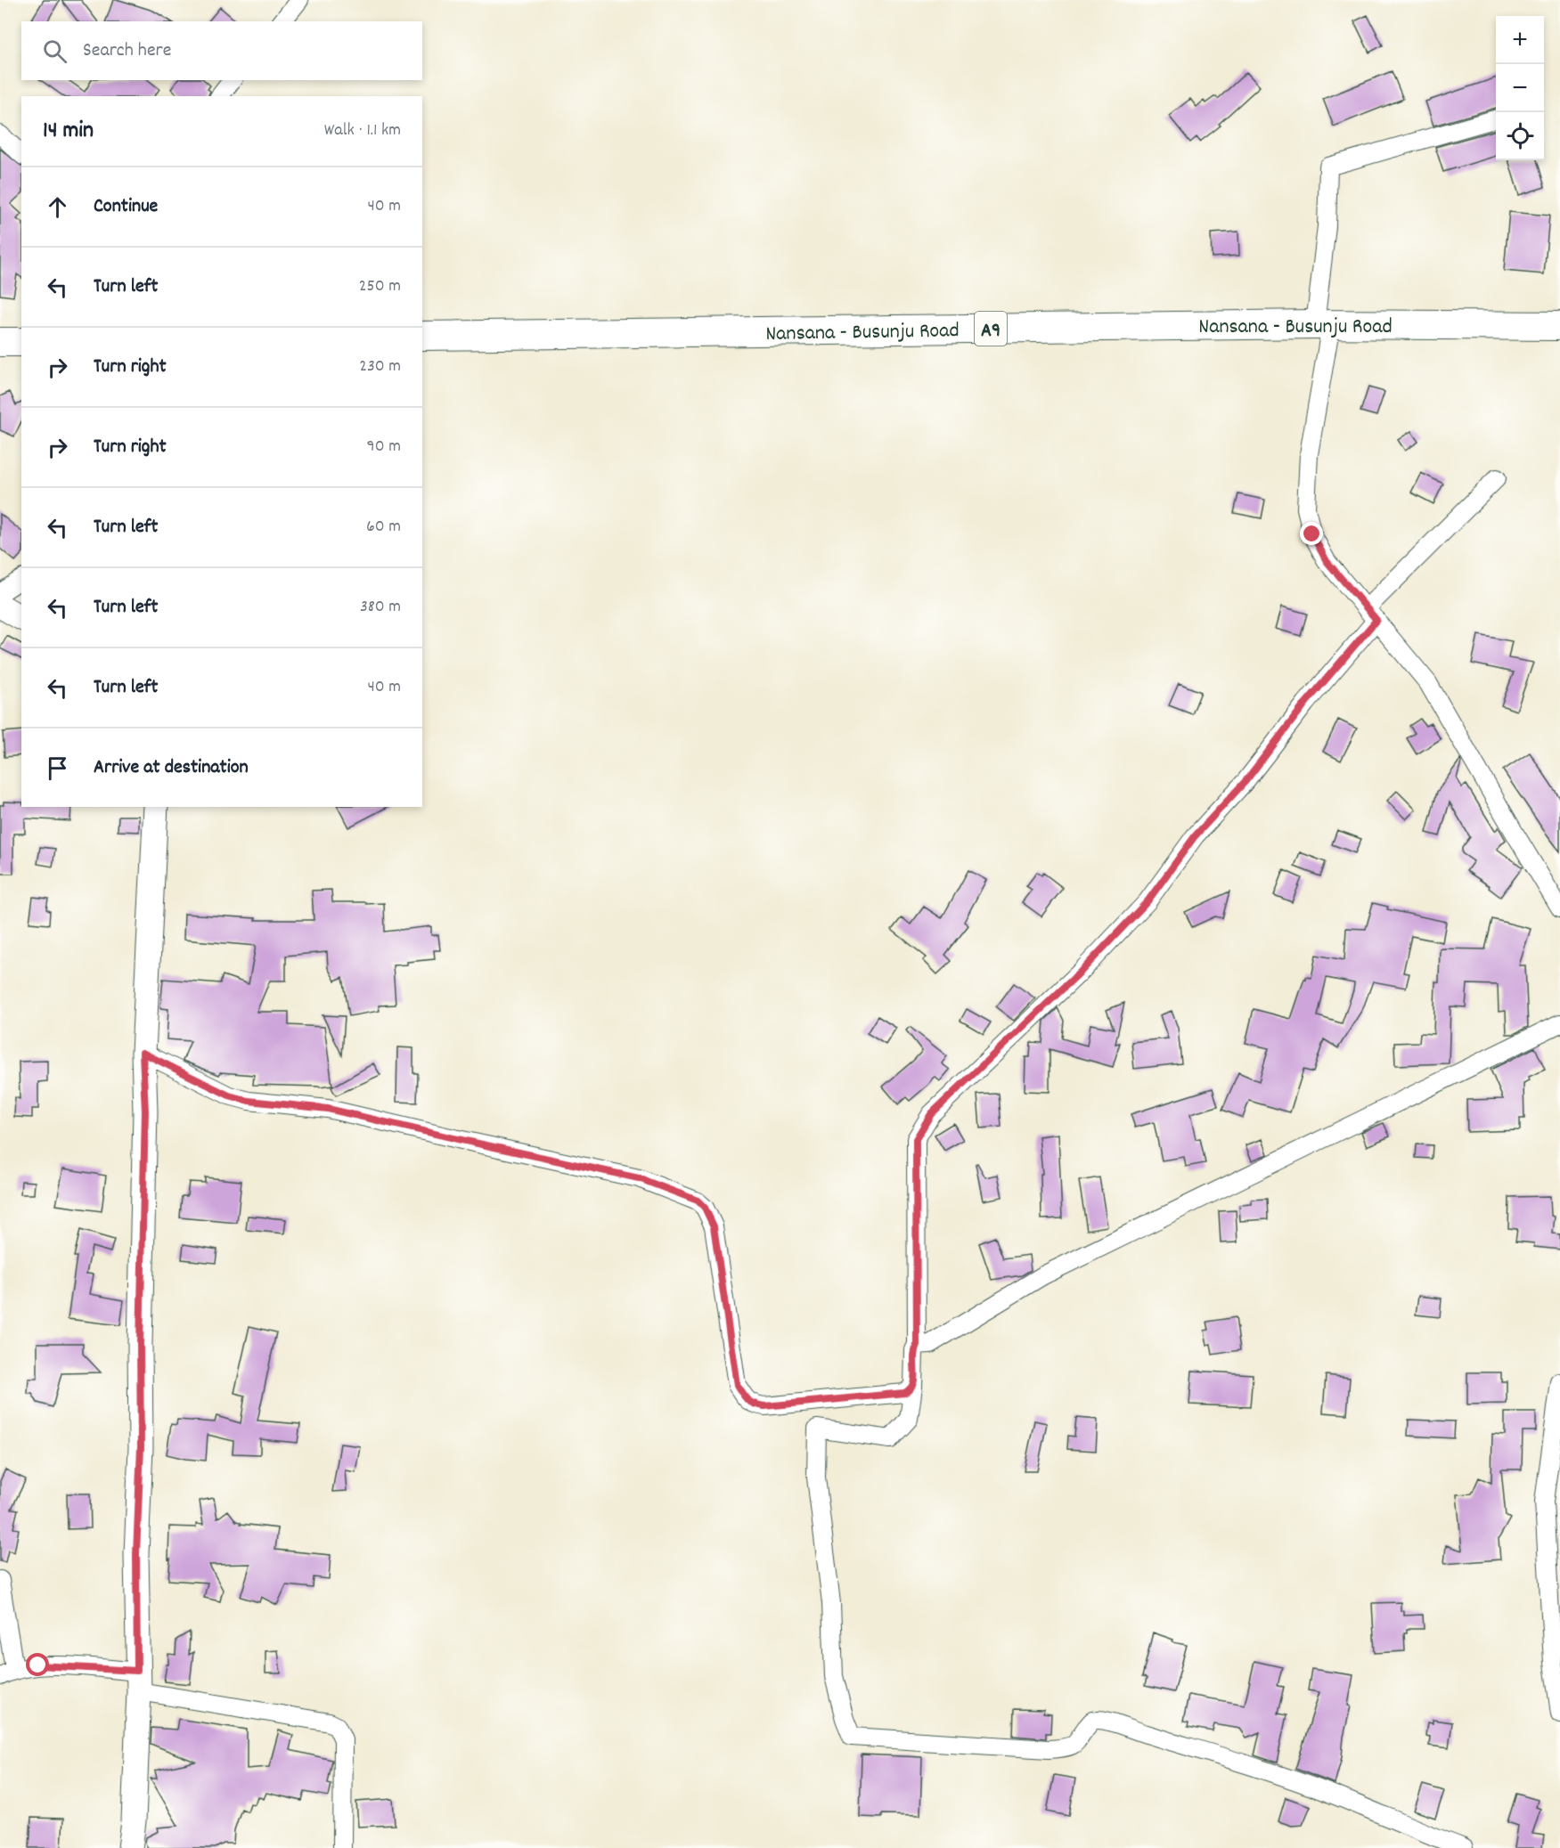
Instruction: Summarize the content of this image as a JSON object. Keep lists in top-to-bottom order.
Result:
{
  "streets": {
    "main road": ["Nansana - Busunju Road", "A9"]
  },
  "page": {
    "map_buttons": ["+", "−"],
    "search": "Search here",
    "heading": ["14 min", "Walk · 1.1 km"],
    "list": [
      ["Continue", "40 m"],
      ["Turn left", "250 m"],
      ["Turn right", "230 m"],
      ["Turn right", "90 m"],
      ["Turn left", "60 m"],
      ["Turn left", "380 m"],
      ["Turn left", "40 m"],
      "Arrive at destination"
    ]
  }
}
